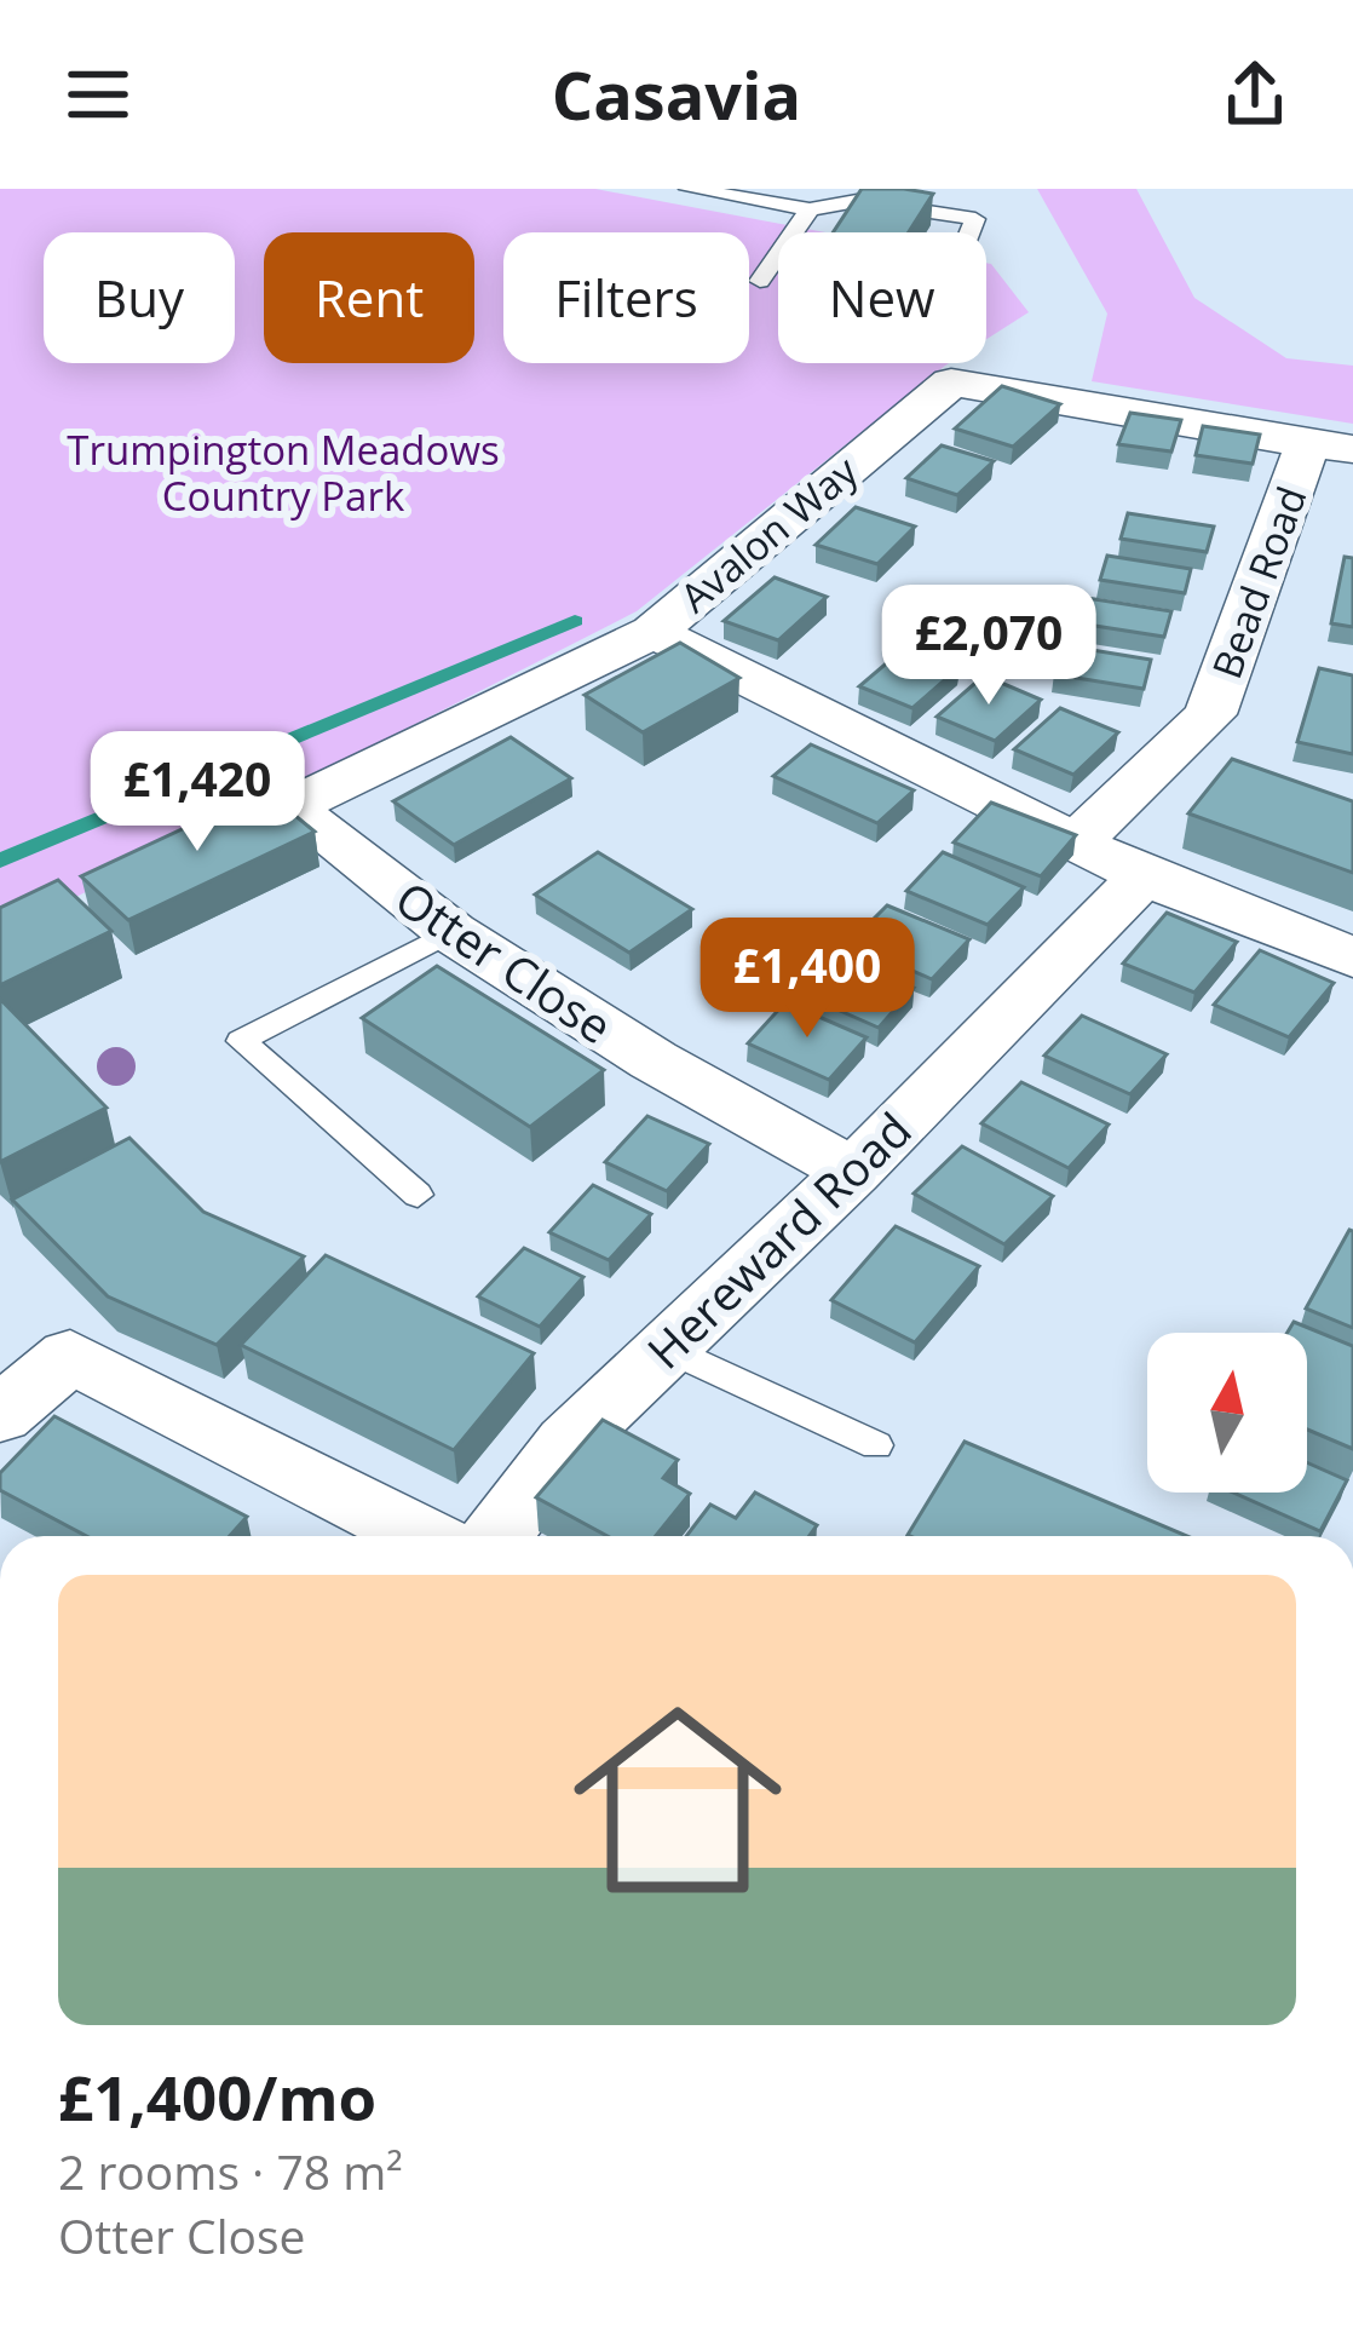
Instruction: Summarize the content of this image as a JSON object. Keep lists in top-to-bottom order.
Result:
{
  "streets": {
    "street": [
      "Avalon Way",
      "Bead Road",
      "Otter Close",
      "Hereward Road"
    ]
  },
  "crossings": [
    ["Avalon Way", "Bead Road"],
    ["Avalon Way", "Otter Close"],
    ["Avalon Way", "Hereward Road"],
    ["Otter Close", "Hereward Road"]
  ],
  "parks": ["Trumpington Meadows Country Park"],
  "north": "top",
  "page": {
    "header": "Casavia",
    "chip": [
      "Buy",
      "Rent",
      "Filters",
      "New"
    ],
    "price": ["£2,070", "£1,420", "£1,400"],
    "list": [
      {
        "name": "£1,400/mo",
        "note": "2 rooms · 78 m² · Otter Close"
      }
    ]
  }
}
